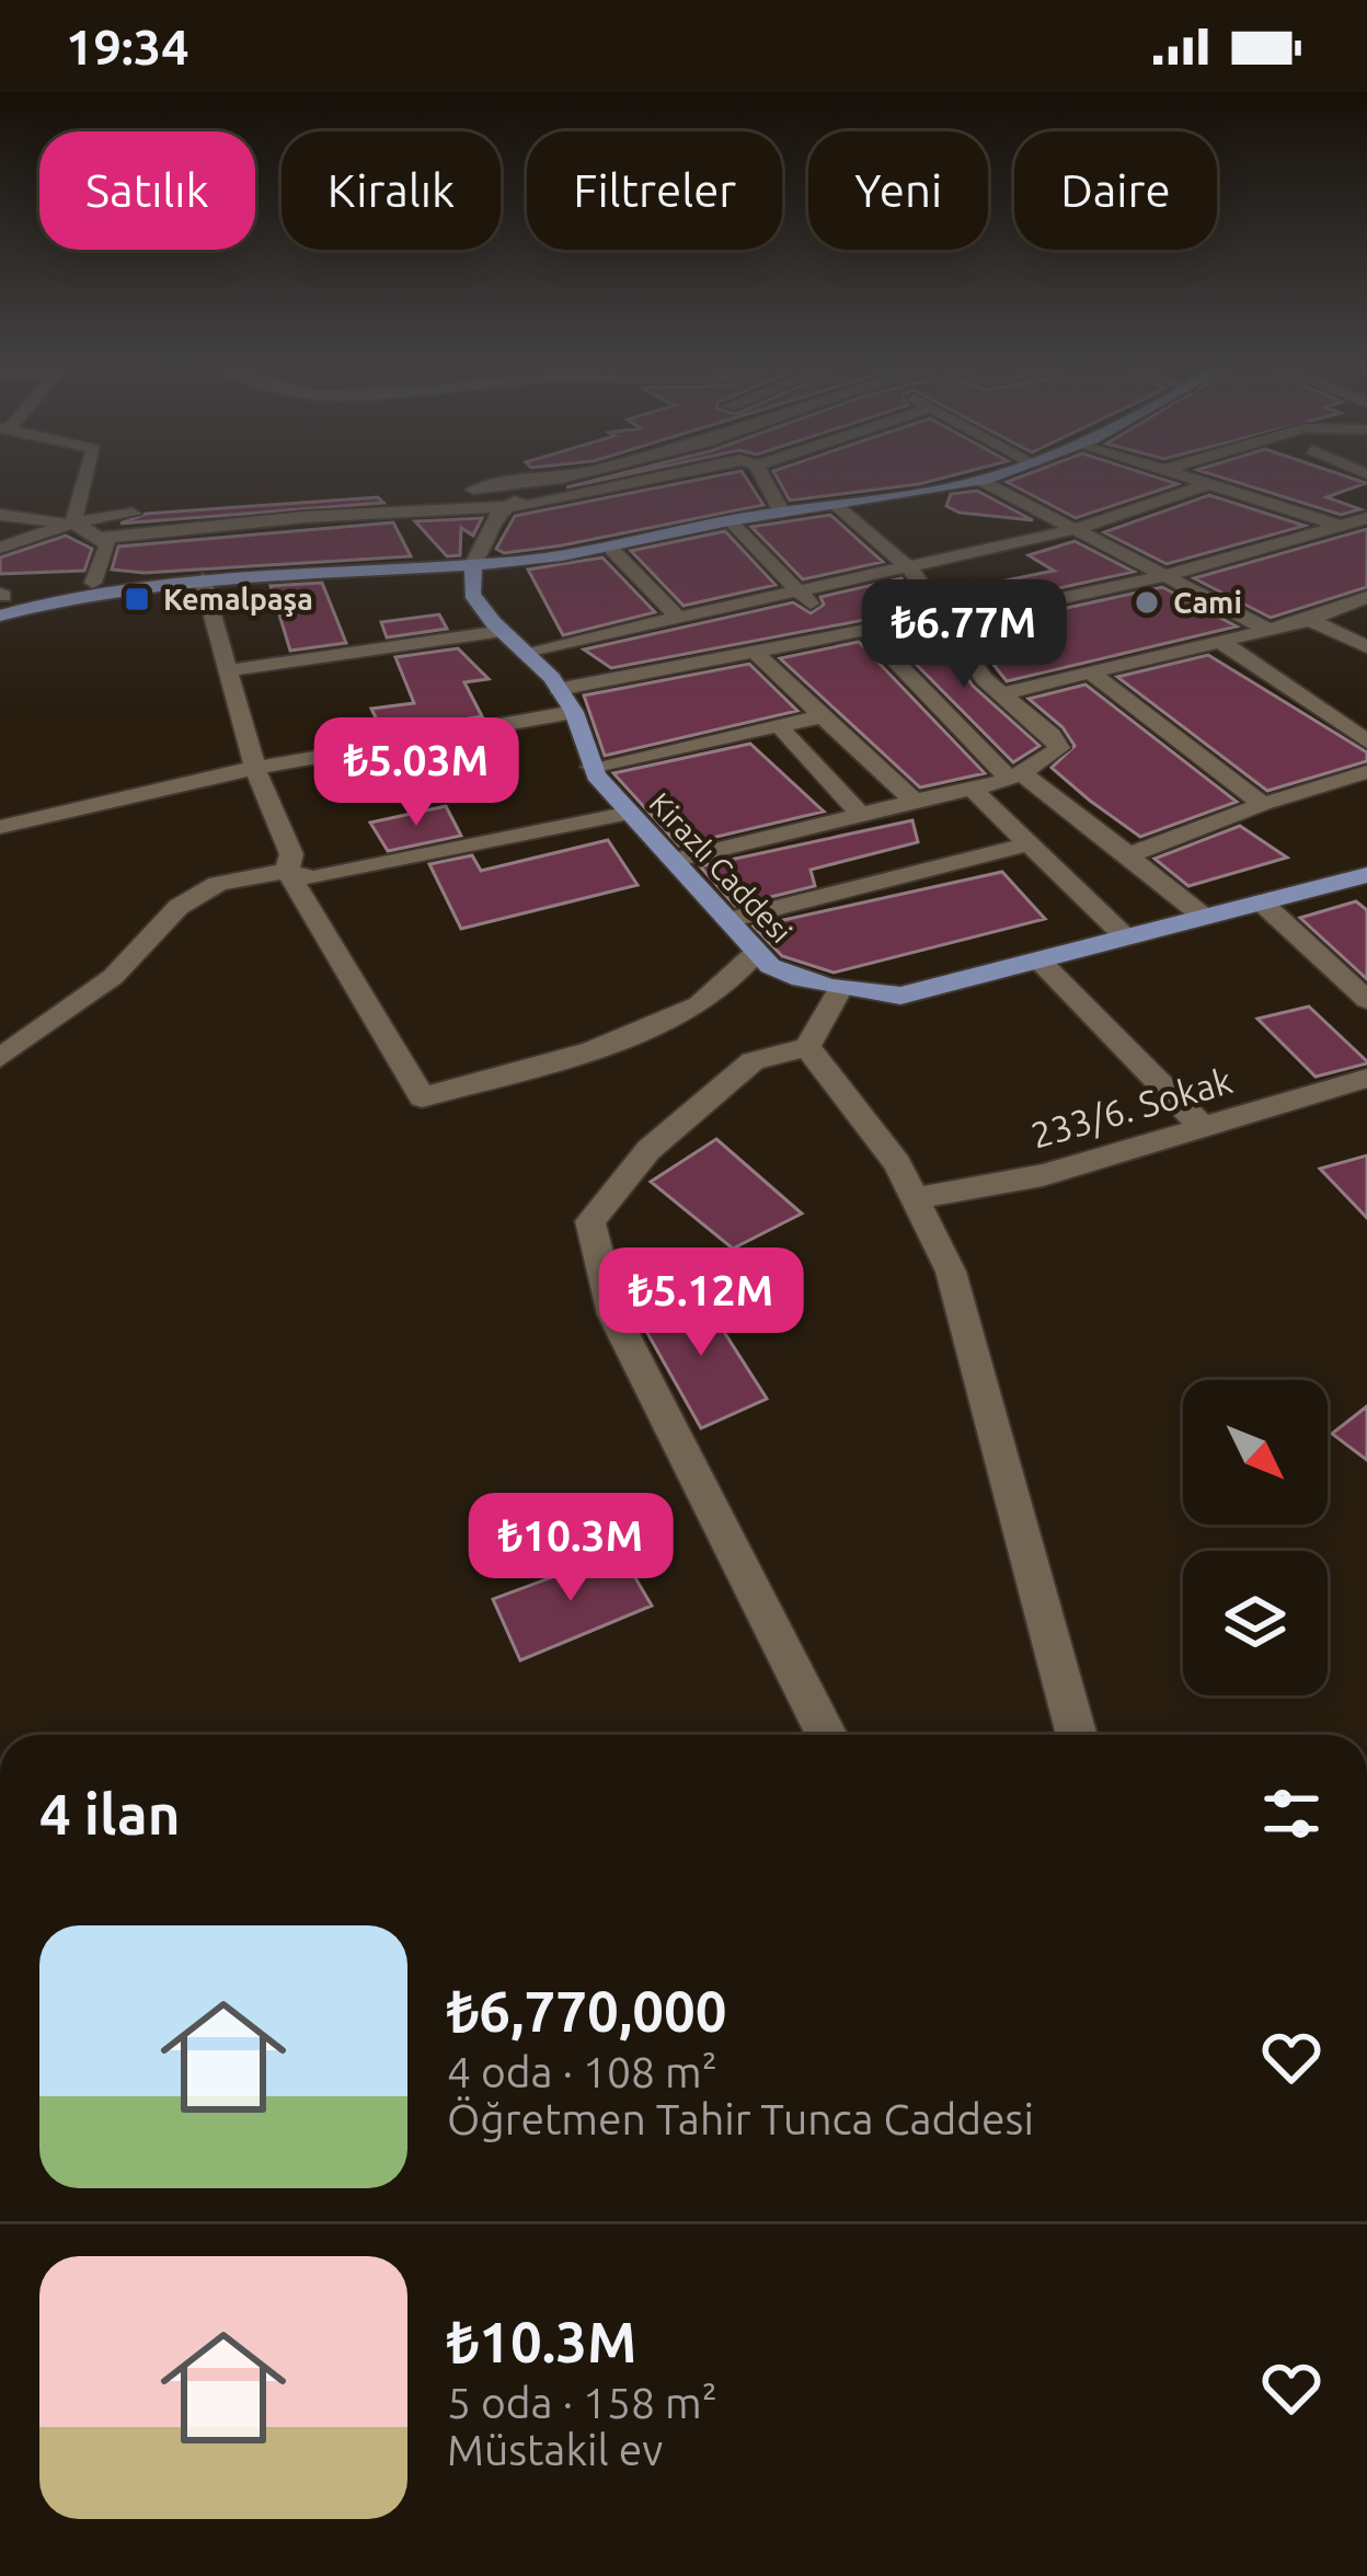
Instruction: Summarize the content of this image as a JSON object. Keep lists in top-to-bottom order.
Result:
{
  "streets": {
    "main road": ["Kirazlı Caddesi"],
    "street": ["233/6. Sokak"]
  },
  "places": {
    "transit": ["Kemalpaşa"],
    "other": ["Cami"]
  },
  "north": "bottom right",
  "page": {
    "status": "19:34",
    "chip": [
      "Satılık",
      "Kiralık",
      "Filtreler",
      "Yeni",
      "Daire"
    ],
    "price": [
      "₺6.77M",
      "₺5.03M",
      "₺5.12M",
      "₺10.3M"
    ],
    "heading": "4 ilan",
    "list": [
      {
        "name": "₺6,770,000",
        "note": "4 oda · 108 m² · Öğretmen Tahir Tunca Caddesi"
      },
      {
        "name": "₺10.3M",
        "note": "5 oda · 158 m² · Müstakil ev"
      }
    ]
  }
}
